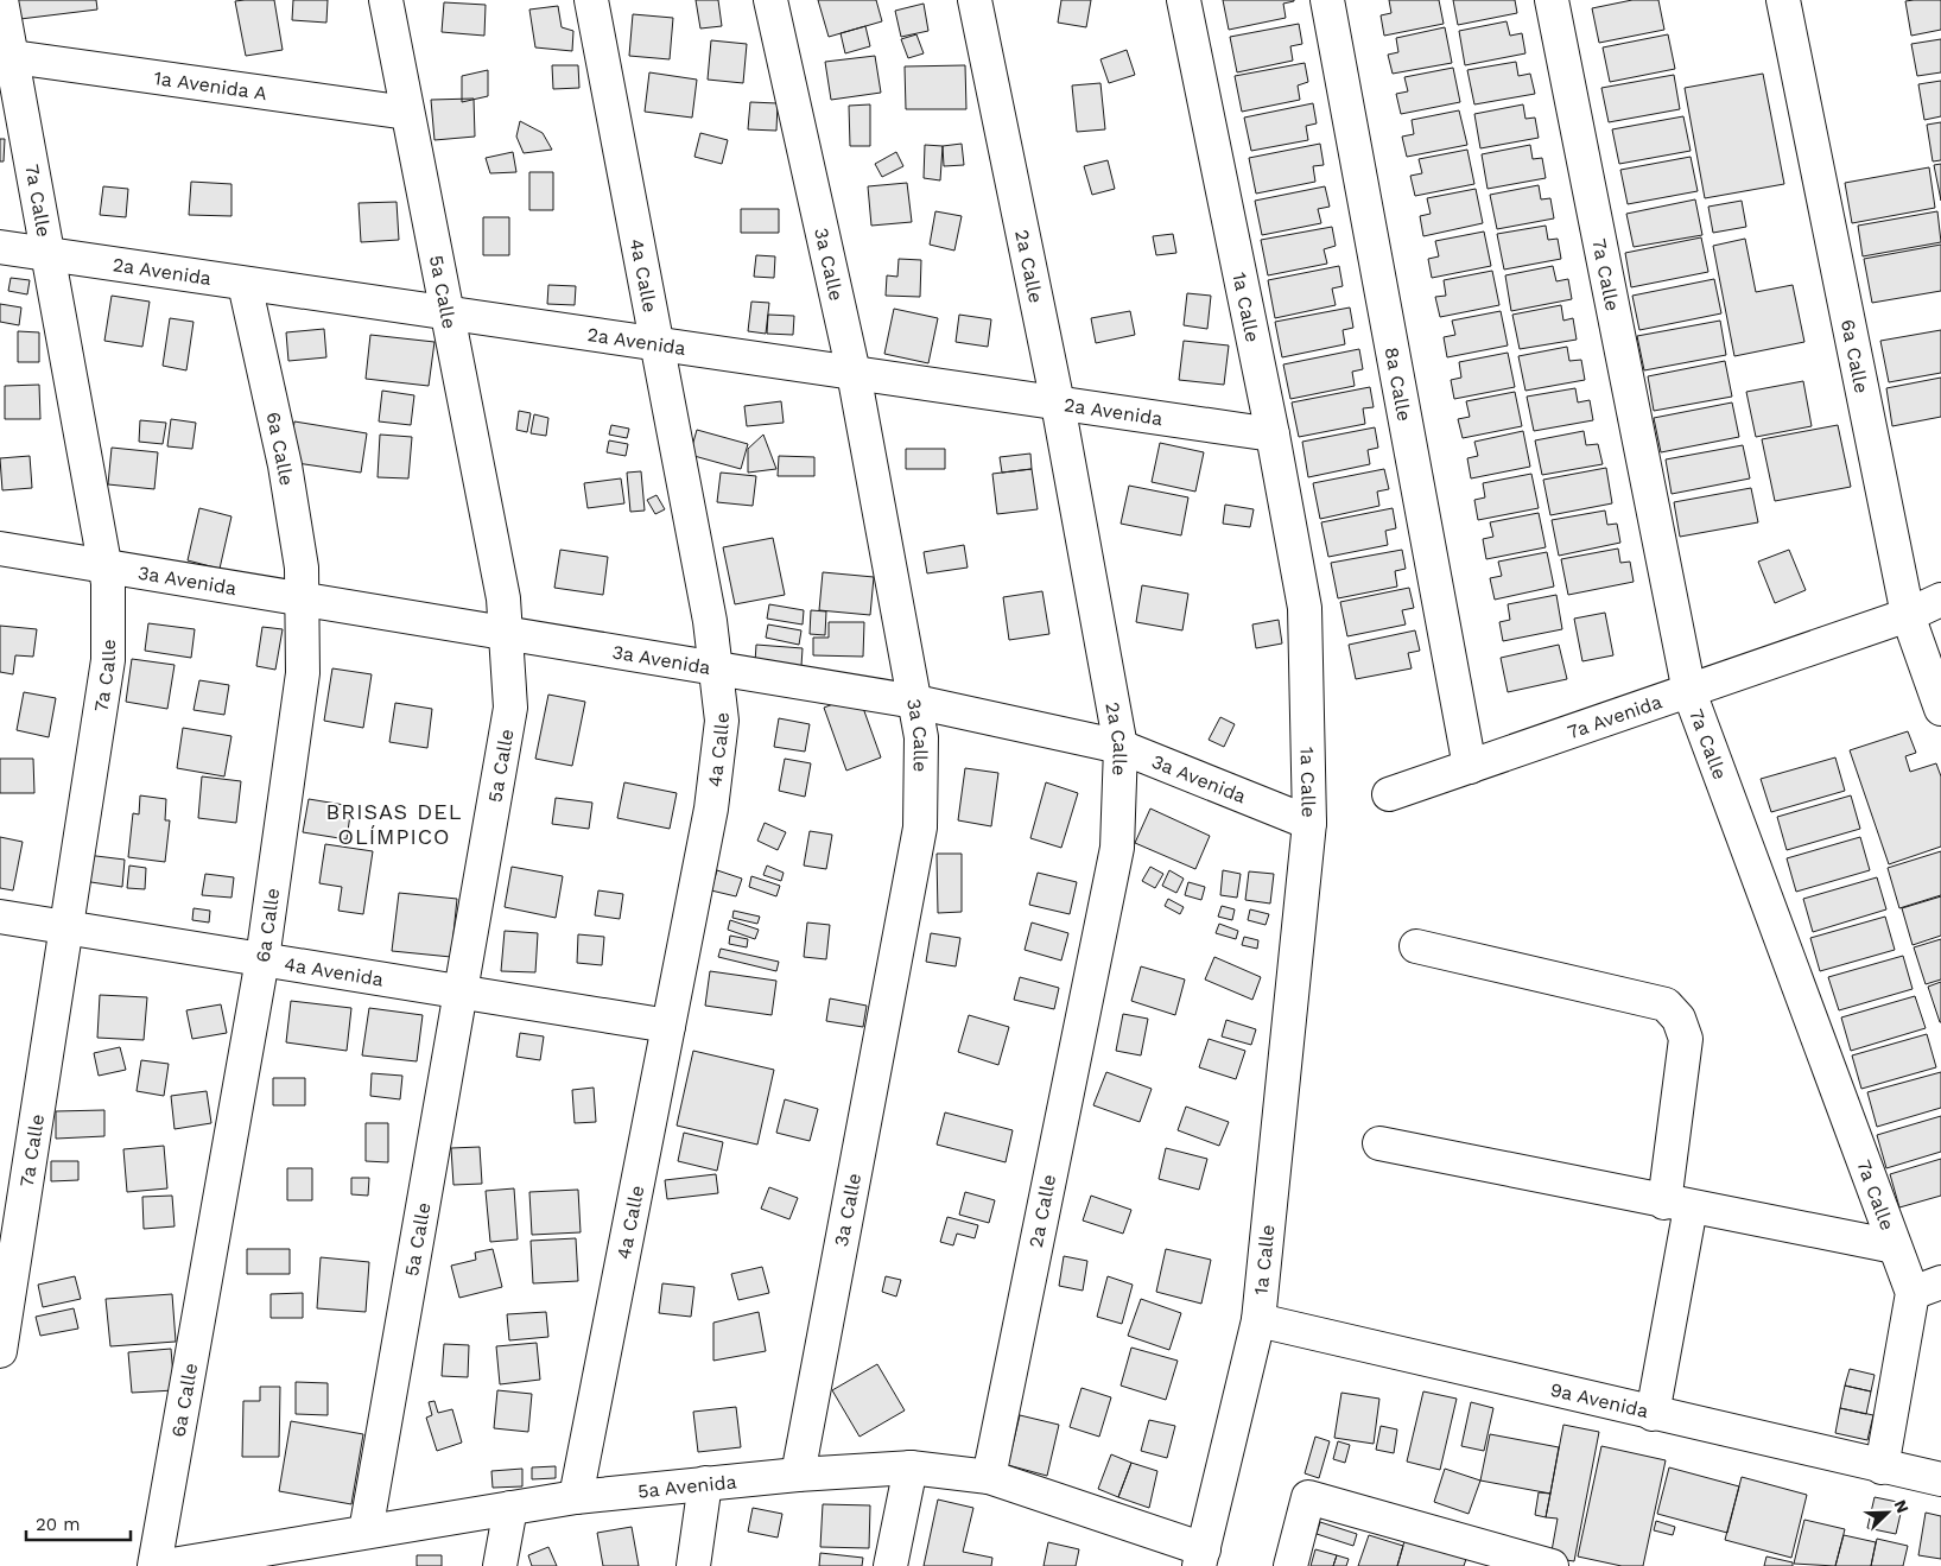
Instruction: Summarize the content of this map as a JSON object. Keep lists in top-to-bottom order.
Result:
{
  "streets": {
    "street": [
      "1a Avenida A",
      "7a Calle",
      "3a Calle",
      "2a Calle",
      "2a Avenida",
      "4a Calle",
      "5a Calle",
      "1a Calle",
      "6a Calle",
      "8a Calle",
      "3a Avenida",
      "7a Avenida",
      "4a Avenida",
      "9a Avenida",
      "5a Avenida"
    ]
  },
  "crossings": [
    ["1a Avenida A", "7a Calle"],
    ["1a Avenida A", "5a Calle"],
    ["7a Calle", "2a Avenida"],
    ["7a Calle", "3a Avenida"],
    ["7a Calle", "7a Avenida"],
    ["7a Calle", "4a Avenida"],
    ["7a Calle", "9a Avenida"],
    ["3a Calle", "2a Avenida"],
    ["3a Calle", "3a Avenida"],
    ["3a Calle", "5a Avenida"],
    ["2a Calle", "2a Avenida"],
    ["2a Calle", "3a Avenida"],
    ["2a Calle", "5a Avenida"],
    ["2a Avenida", "4a Calle"],
    ["2a Avenida", "5a Calle"],
    ["2a Avenida", "1a Calle"],
    ["2a Avenida", "6a Calle"],
    ["4a Calle", "3a Avenida"],
    ["4a Calle", "4a Avenida"],
    ["4a Calle", "5a Avenida"],
    ["5a Calle", "3a Avenida"],
    ["5a Calle", "4a Avenida"],
    ["5a Calle", "5a Avenida"],
    ["1a Calle", "3a Avenida"],
    ["1a Calle", "9a Avenida"],
    ["1a Calle", "5a Avenida"],
    ["6a Calle", "3a Avenida"],
    ["6a Calle", "7a Avenida"],
    ["6a Calle", "4a Avenida"],
    ["8a Calle", "7a Avenida"]
  ],
  "districts": ["BRISAS DEL OLÍMPICO"],
  "scale_bar": "20 m",
  "north": "top right"
}
